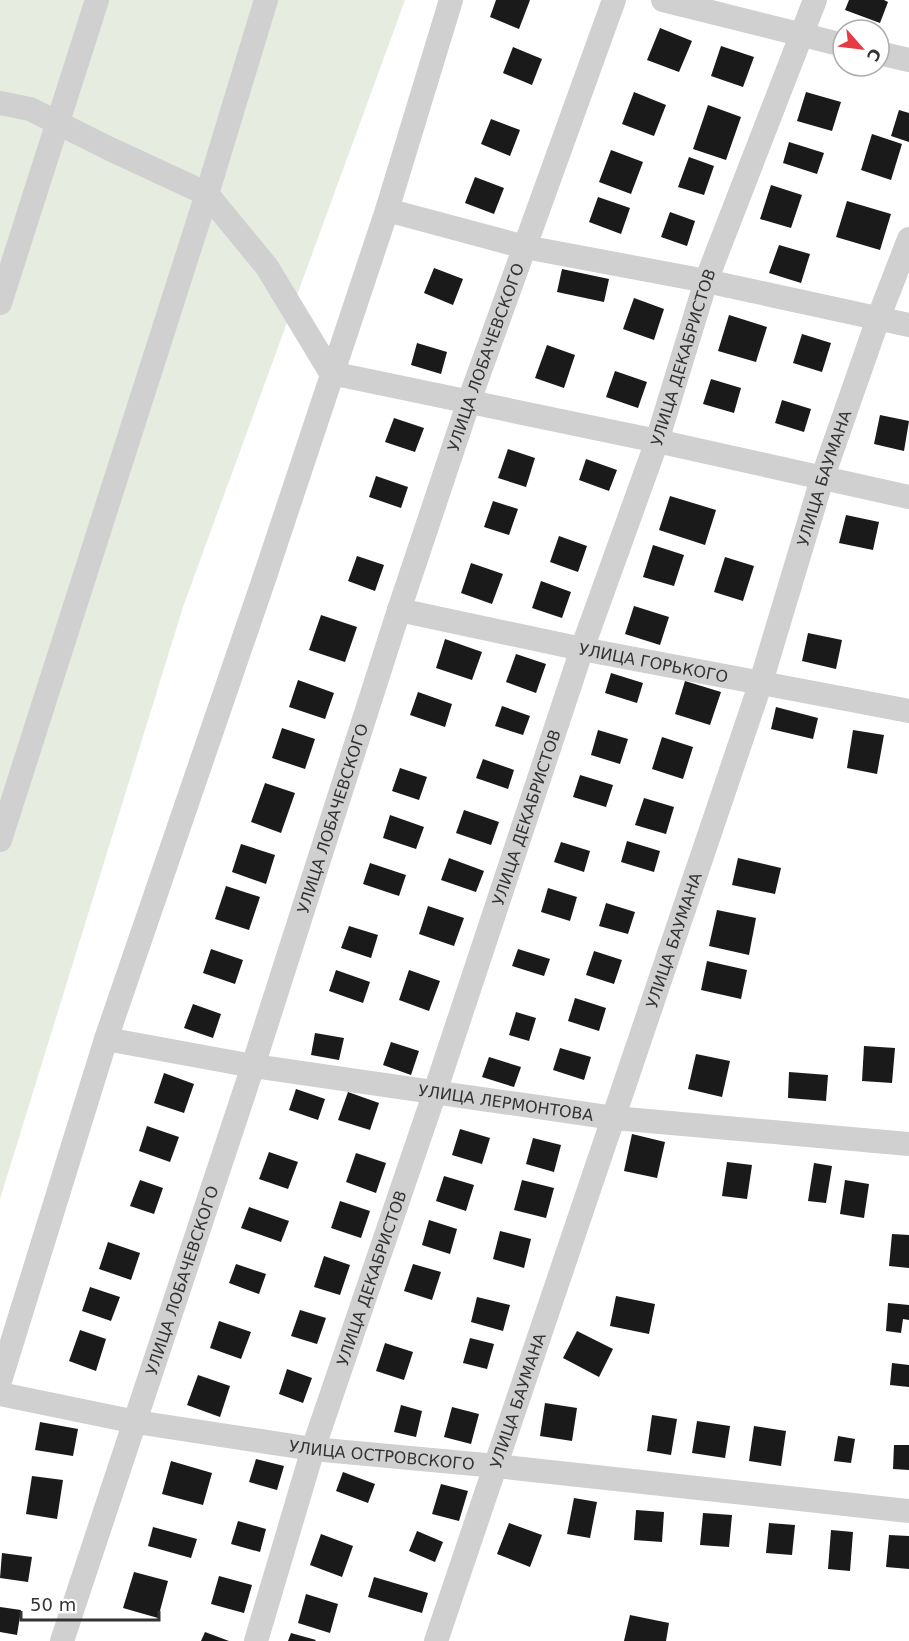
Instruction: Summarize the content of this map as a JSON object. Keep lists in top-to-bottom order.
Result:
{
  "streets": {
    "street": [
      "УЛИЦА ЛОБАЧЕВСКОГО",
      "УЛИЦА ДЕКАБРИСТОВ",
      "УЛИЦА БАУМАНА",
      "УЛИЦА ГОРЬКОГО",
      "УЛИЦА ЛЕРМОНТОВА",
      "УЛИЦА ОСТРОВСКОГО"
    ]
  },
  "crossings": [
    ["УЛИЦА ЛОБАЧЕВСКОГО", "УЛИЦА ГОРЬКОГО"],
    ["УЛИЦА ЛОБАЧЕВСКОГО", "УЛИЦА ЛЕРМОНТОВА"],
    ["УЛИЦА ЛОБАЧЕВСКОГО", "УЛИЦА ОСТРОВСКОГО"],
    ["УЛИЦА ДЕКАБРИСТОВ", "УЛИЦА ГОРЬКОГО"],
    ["УЛИЦА ДЕКАБРИСТОВ", "УЛИЦА ЛЕРМОНТОВА"],
    ["УЛИЦА ДЕКАБРИСТОВ", "УЛИЦА ОСТРОВСКОГО"],
    ["УЛИЦА БАУМАНА", "УЛИЦА ГОРЬКОГО"],
    ["УЛИЦА БАУМАНА", "УЛИЦА ЛЕРМОНТОВА"],
    ["УЛИЦА БАУМАНА", "УЛИЦА ОСТРОВСКОГО"]
  ],
  "scale_bar": "50 m",
  "north": "bottom right"
}
